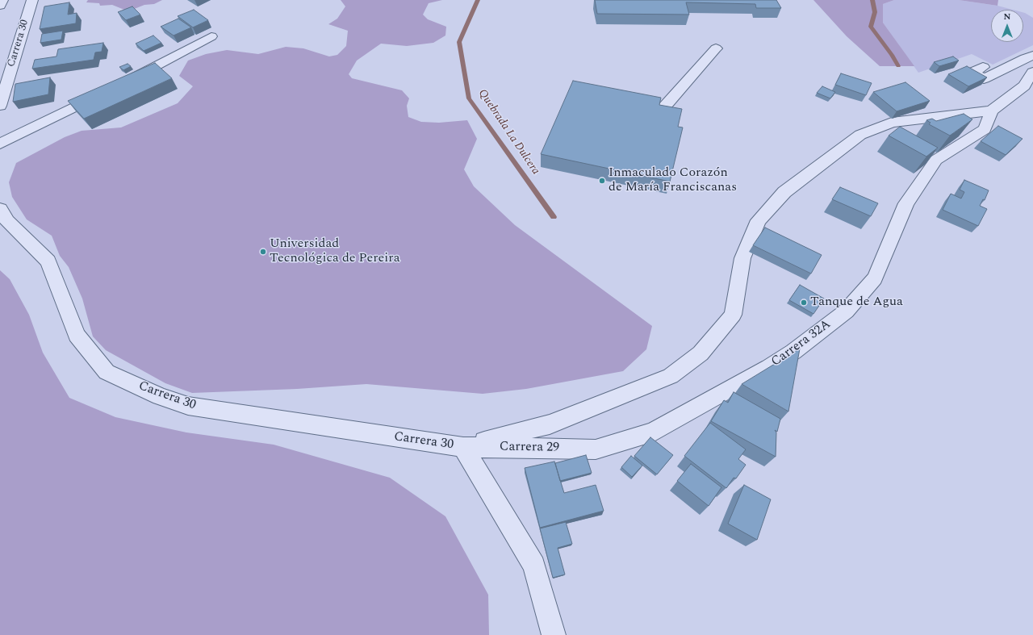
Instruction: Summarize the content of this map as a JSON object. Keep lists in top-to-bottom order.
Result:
{
  "streets": {
    "street": ["Carrera 30", "Carrera 32A", "Carrera 29"]
  },
  "crossings": [
    ["Carrera 30", "Carrera 29"],
    ["Carrera 32A", "Carrera 29"]
  ],
  "water": ["Quebrada La Dulcera"],
  "places": ["Inmaculado Corazón de María Franciscanas", "Universidad Tecnológica de Pereira", "Tanque de Agua"],
  "north": "top"
}
